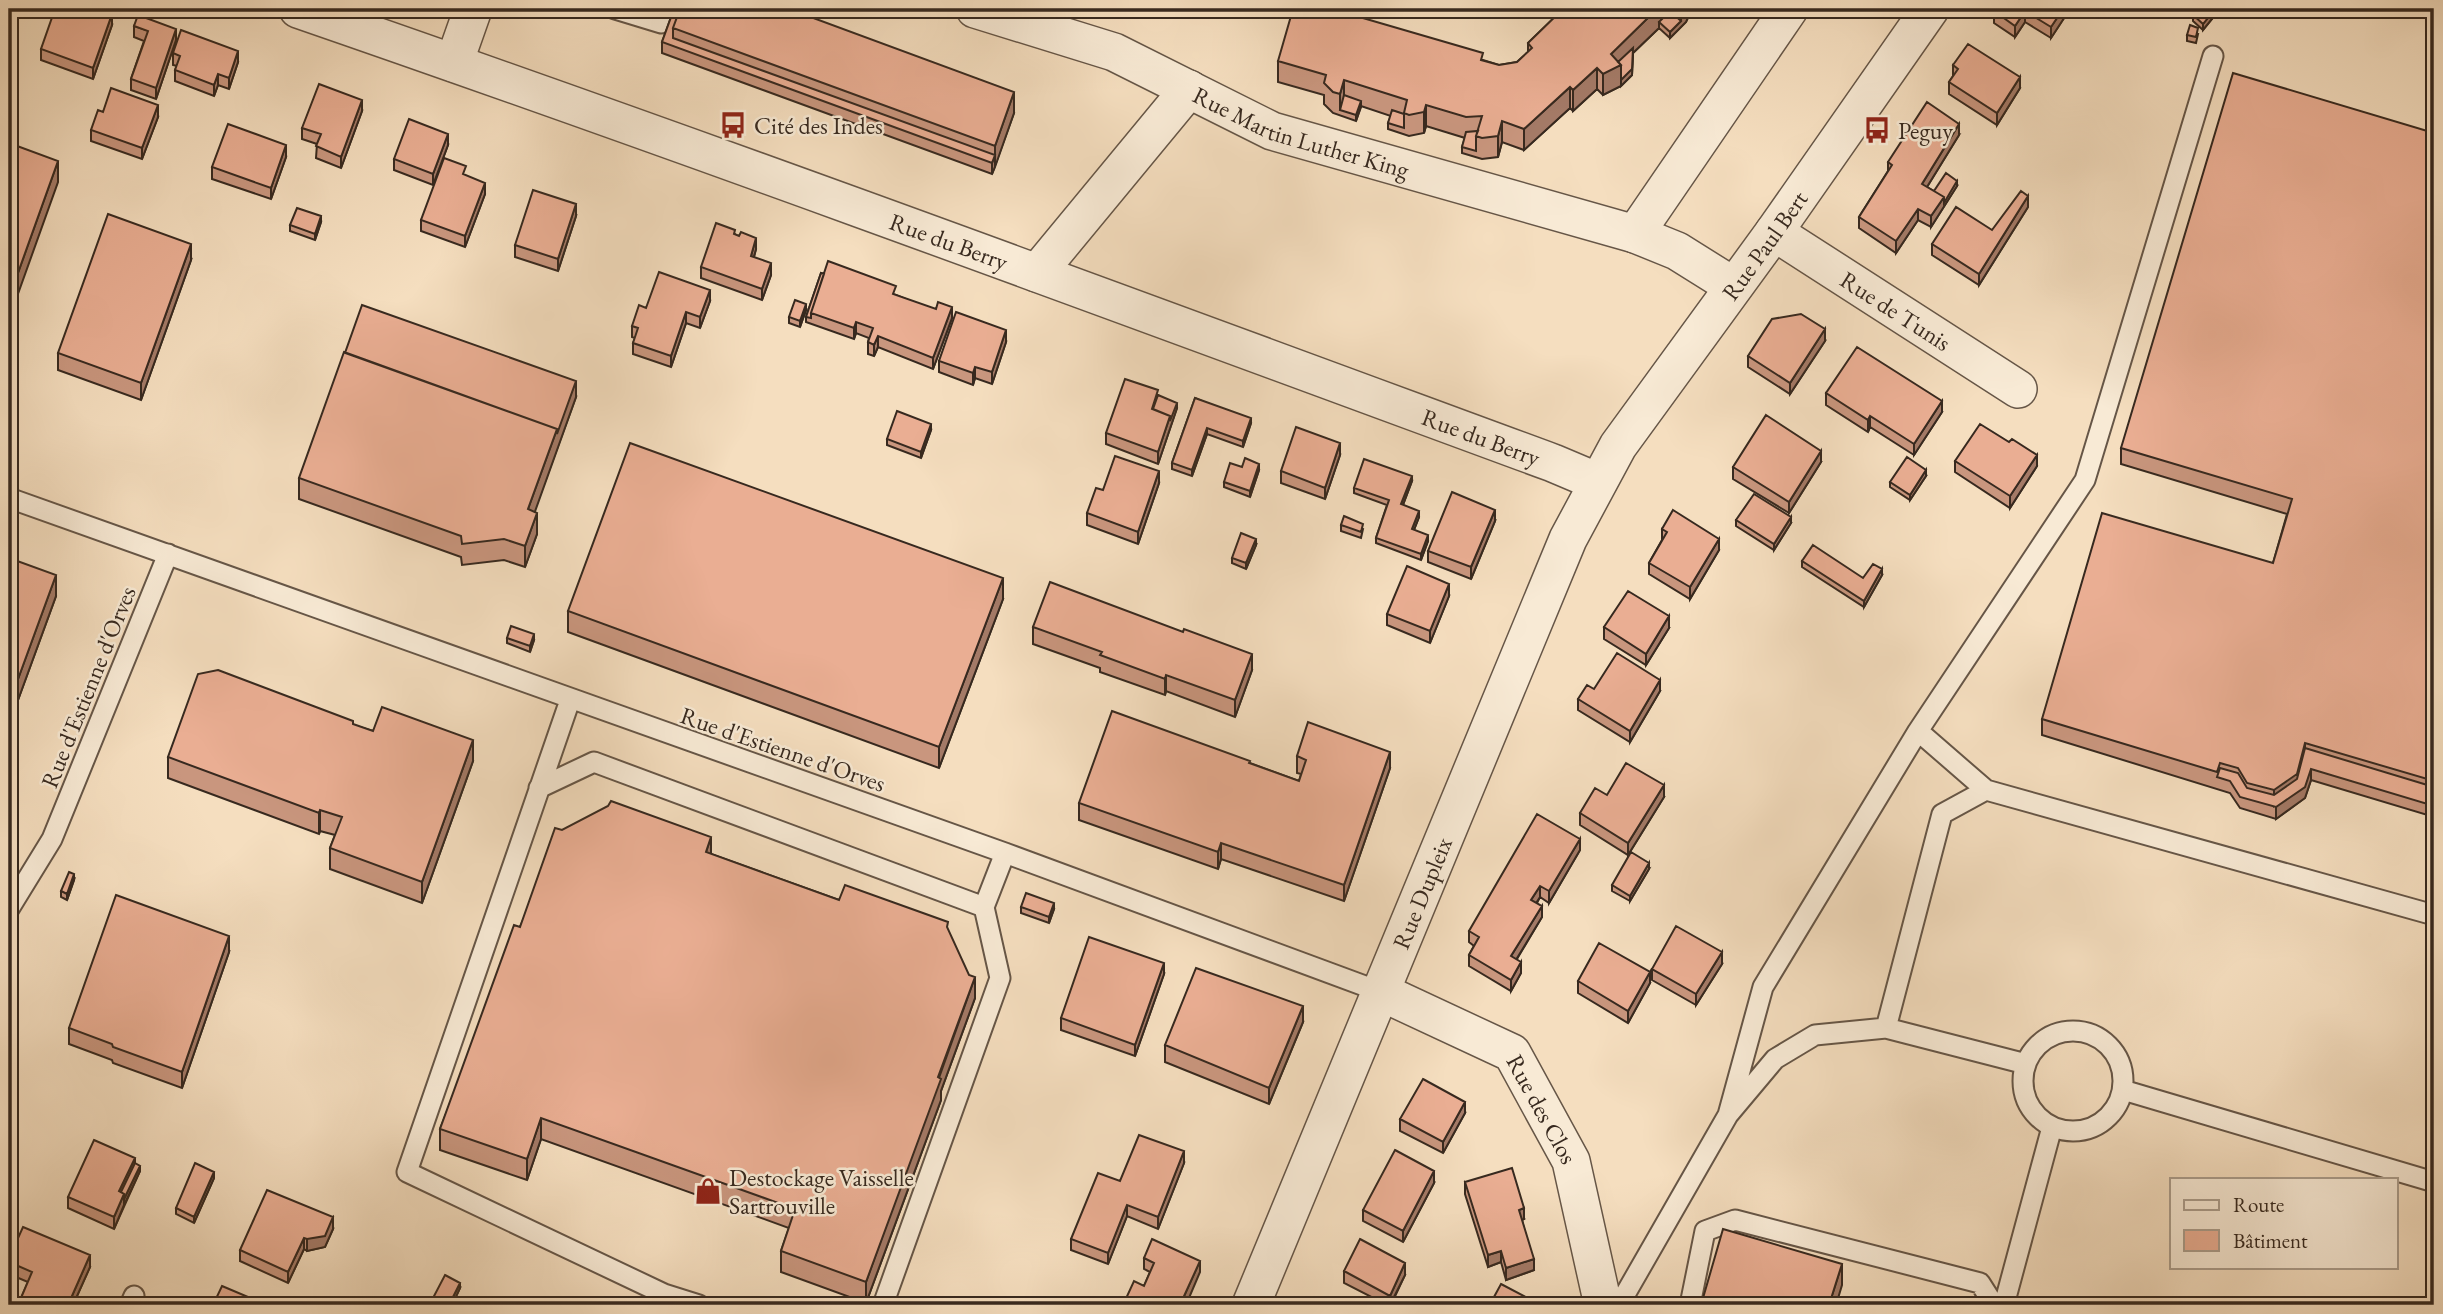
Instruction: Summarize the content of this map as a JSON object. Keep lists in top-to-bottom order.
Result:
{
  "streets": {
    "street": [
      "Rue Martin Luther King",
      "Rue du Berry",
      "Rue Paul Bert",
      "Rue de Tunis",
      "Rue Dupleix",
      "Rue des Clos"
    ],
    "lane": ["Rue d'Estienne d'Orves"]
  },
  "crossings": [
    ["Rue Martin Luther King", "Rue Paul Bert"],
    ["Rue du Berry", "Rue Paul Bert"],
    ["Rue du Berry", "Rue Dupleix"],
    ["Rue Paul Bert", "Rue de Tunis"],
    ["Rue Paul Bert", "Rue Dupleix"],
    ["Rue d'Estienne d'Orves", "Rue Dupleix"],
    ["Rue d'Estienne d'Orves", "Rue des Clos"],
    ["Rue Dupleix", "Rue des Clos"]
  ],
  "places": {
    "bus stop": ["Cité des Indes", "Peguy"],
    "shop": ["Destockage Vaisselle Sartrouville"]
  },
  "legend": ["Route", "Bâtiment"]
}
